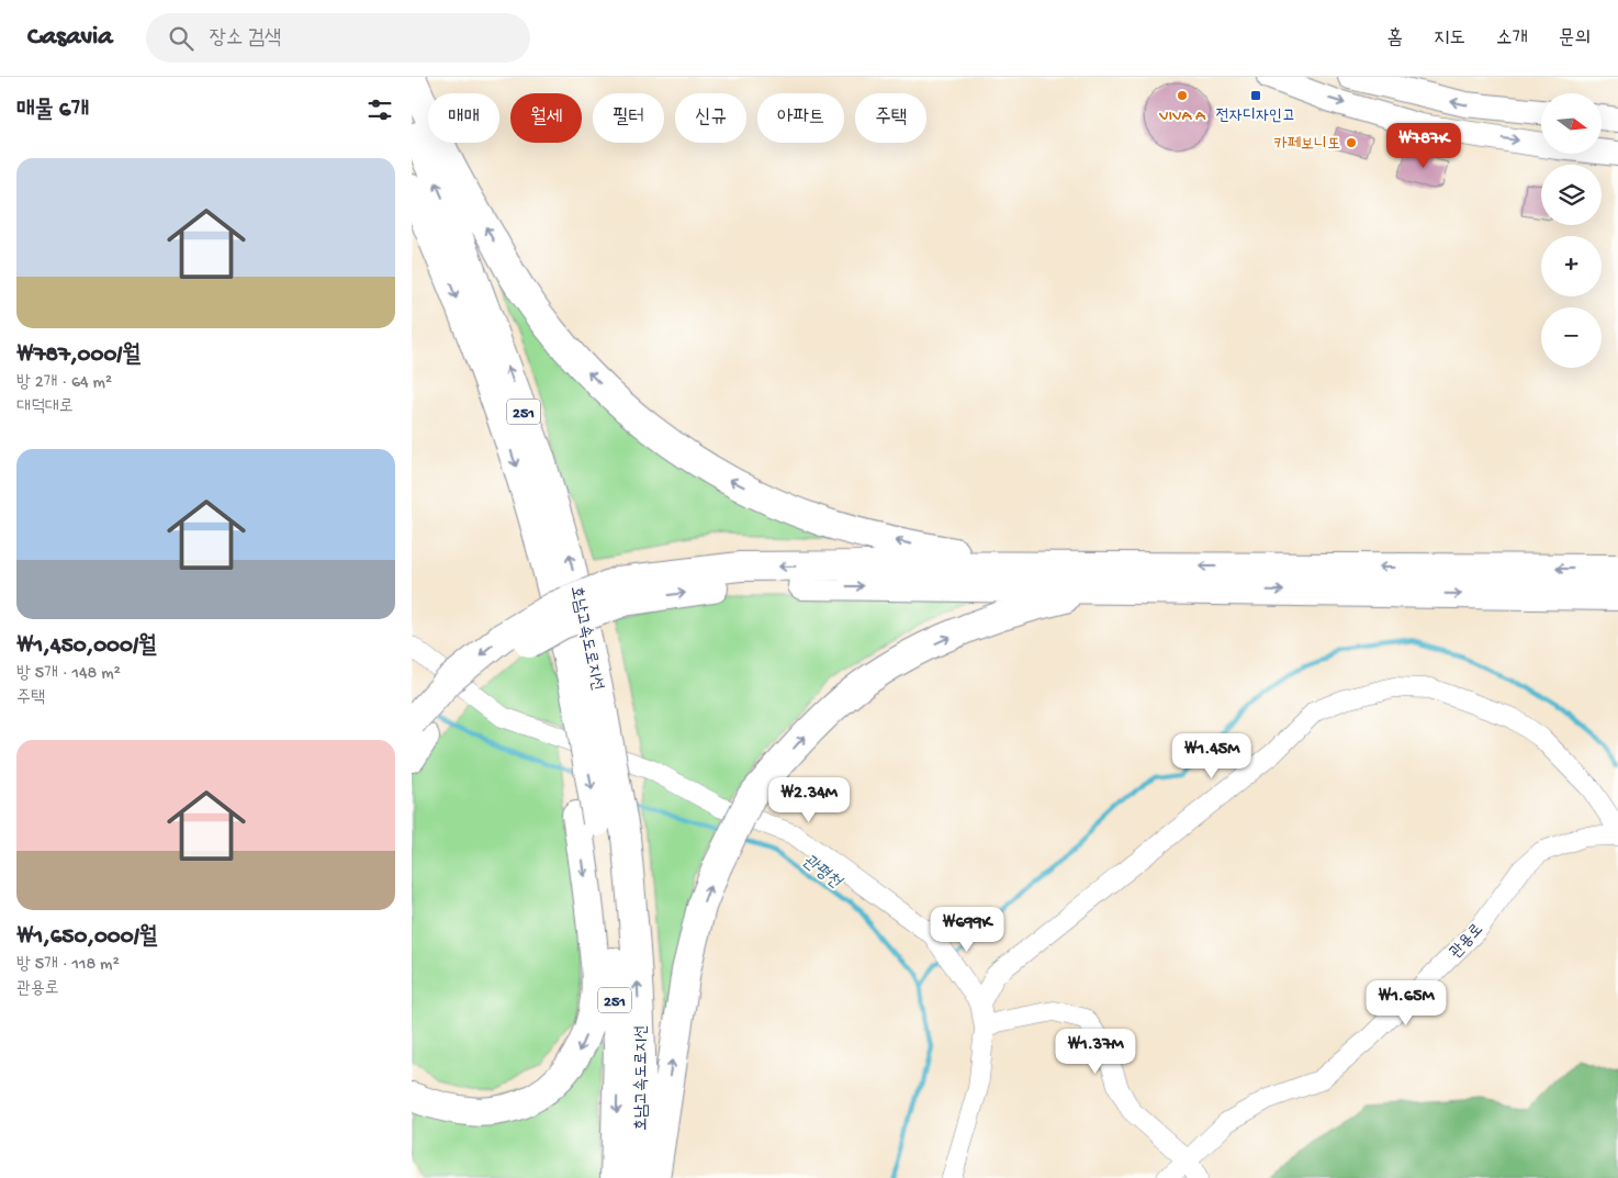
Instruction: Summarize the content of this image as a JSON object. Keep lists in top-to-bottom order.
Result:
{
  "streets": {
    "highway": ["251", "호남고속도로지선"],
    "street": ["관용로"]
  },
  "crossings": [
    ["251", "호남고속도로지선"]
  ],
  "water": ["관평천"],
  "places": {
    "other": ["VIVA A", "카페보니또"],
    "transit": ["전자디자인고"]
  },
  "north": "right",
  "page": {
    "header": "Casavia",
    "search": "장소 검색",
    "nav": [
      "홈",
      "지도",
      "소개",
      "문의"
    ],
    "heading": "매물 6개",
    "map_buttons": ["+", "−"],
    "chip": [
      "매매",
      "월세",
      "필터",
      "신규",
      "아파트",
      "주택"
    ],
    "price": [
      "₩787K",
      "₩1.45M",
      "₩2.34M",
      "₩699K",
      "₩1.65M",
      "₩1.37M"
    ],
    "list": [
      {
        "name": "₩787,000/월",
        "note": "방 2개 · 64 m² · 대덕대로"
      },
      {
        "name": "₩1,450,000/월",
        "note": "방 5개 · 148 m² · 주택"
      },
      {
        "name": "₩1,650,000/월",
        "note": "방 5개 · 118 m² · 관용로"
      }
    ]
  }
}
